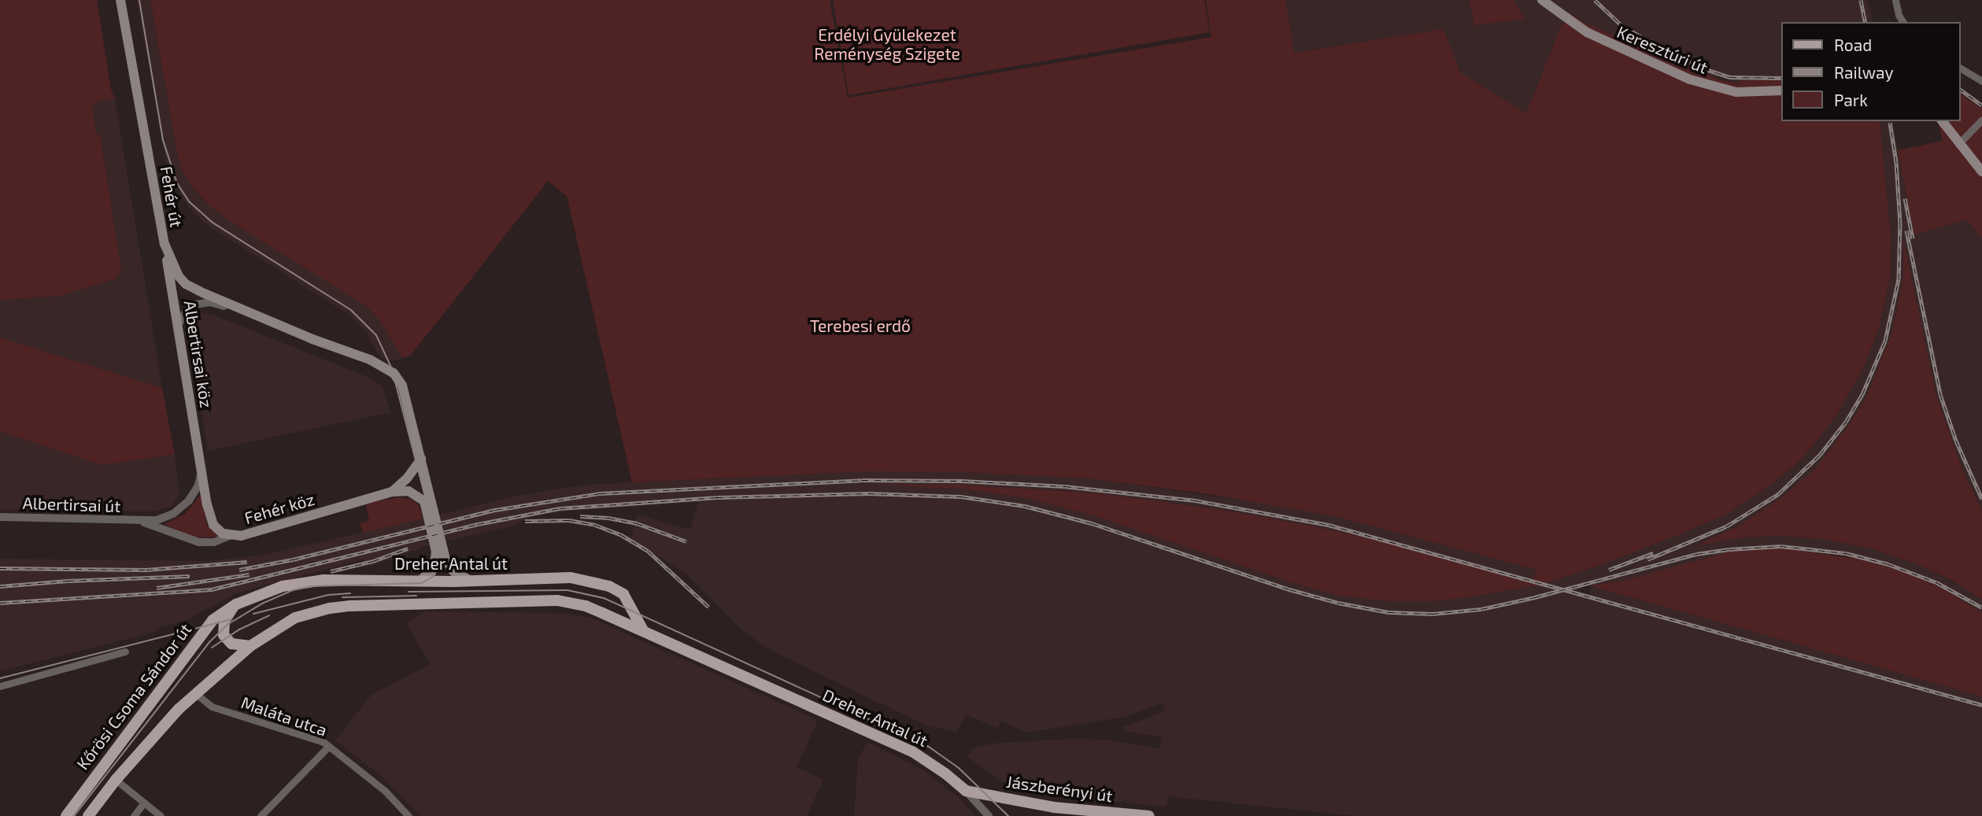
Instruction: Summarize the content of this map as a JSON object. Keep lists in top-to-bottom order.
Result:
{
  "streets": {
    "main road": [
      "Keresztúri út",
      "Fehér út",
      "Albertirsai köz",
      "Fehér köz",
      "Dreher Antal út",
      "Kőrösi Csoma Sándor út",
      "Jászberényi út"
    ],
    "street": ["Albertirsai út", "Maláta utca"]
  },
  "crossings": [
    ["Fehér út", "Albertirsai köz"],
    ["Fehér út", "Dreher Antal út"],
    ["Albertirsai köz", "Albertirsai út"],
    ["Albertirsai köz", "Fehér köz"],
    ["Albertirsai út", "Fehér köz"],
    ["Fehér köz", "Dreher Antal út"],
    ["Dreher Antal út", "Kőrösi Csoma Sándor út"],
    ["Dreher Antal út", "Jászberényi út"]
  ],
  "parks": ["Erdélyi Gyülekezet Reménység Szigete", "Terebesi erdő"],
  "legend": ["Road", "Railway", "Park"]
}
